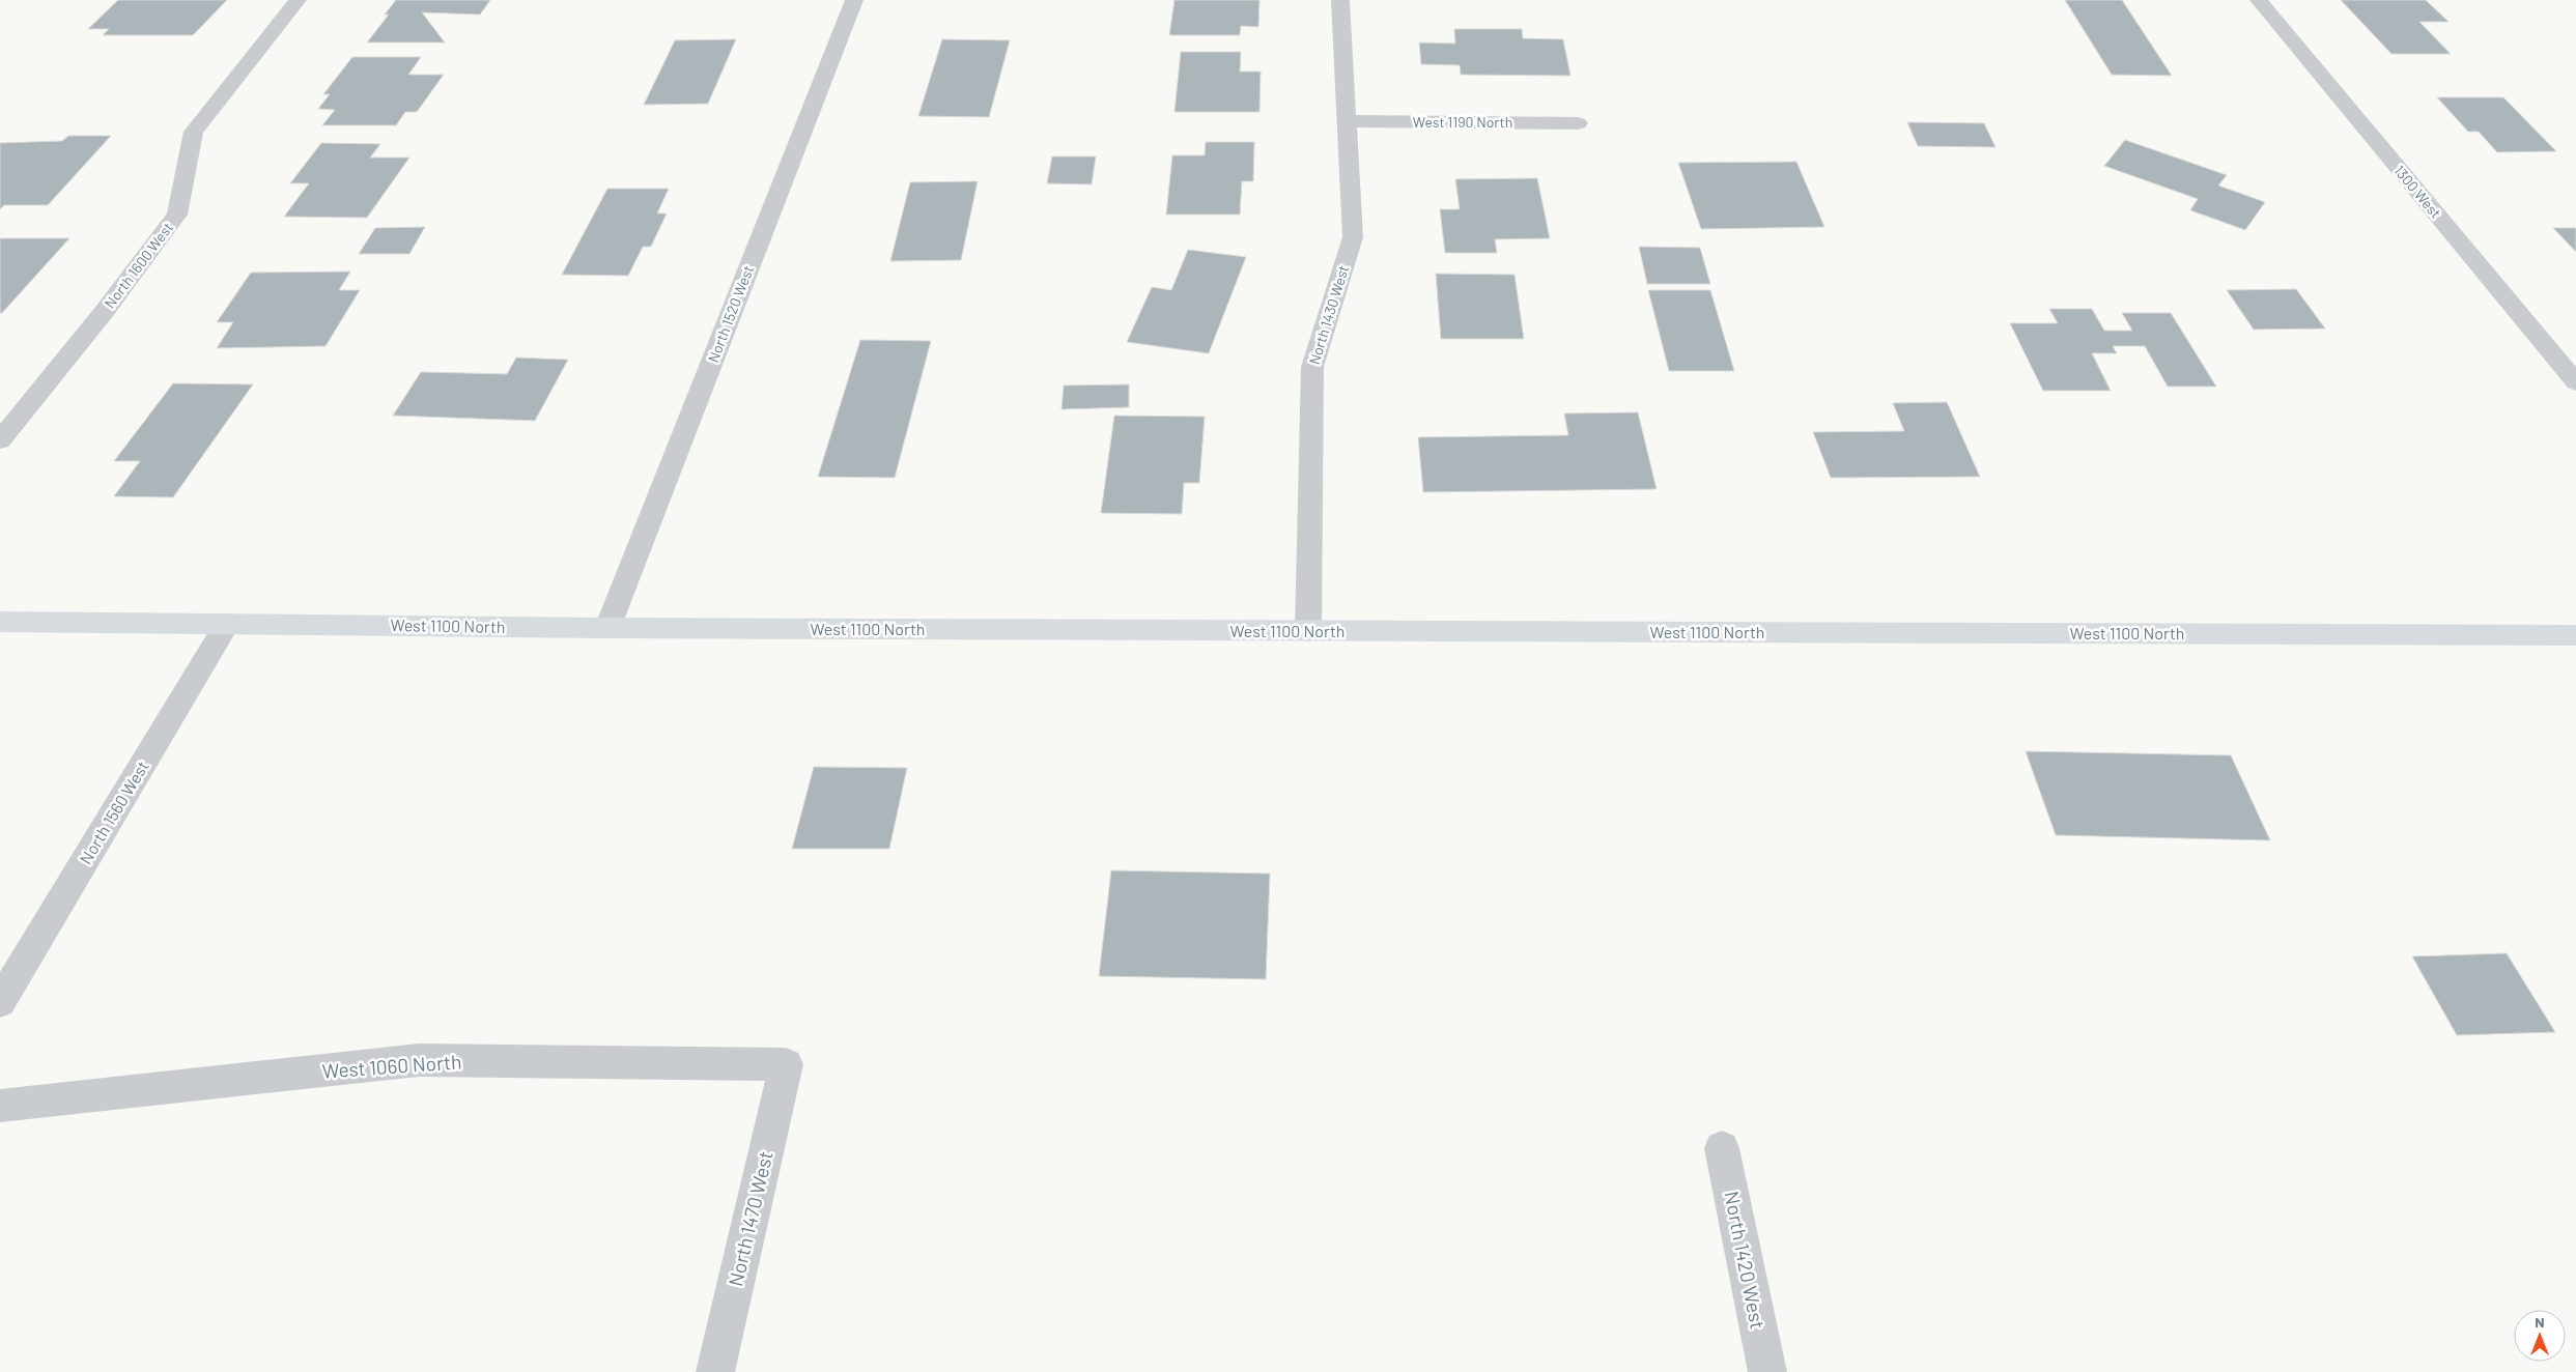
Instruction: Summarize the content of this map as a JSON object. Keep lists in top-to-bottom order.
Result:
{
  "streets": {
    "main road": ["West 1100 North"],
    "street": [
      "West 1190 North",
      "1300 West",
      "North 1600 West",
      "North 1520 West",
      "North 1430 West",
      "North 1560 West",
      "West 1060 North",
      "North 1470 West",
      "North 1420 West"
    ]
  },
  "crossings": [
    ["West 1190 North", "North 1430 West"],
    ["North 1520 West", "West 1100 North"],
    ["North 1430 West", "West 1100 North"],
    ["West 1100 North", "North 1560 West"],
    ["West 1060 North", "North 1470 West"]
  ],
  "north": "top"
}
